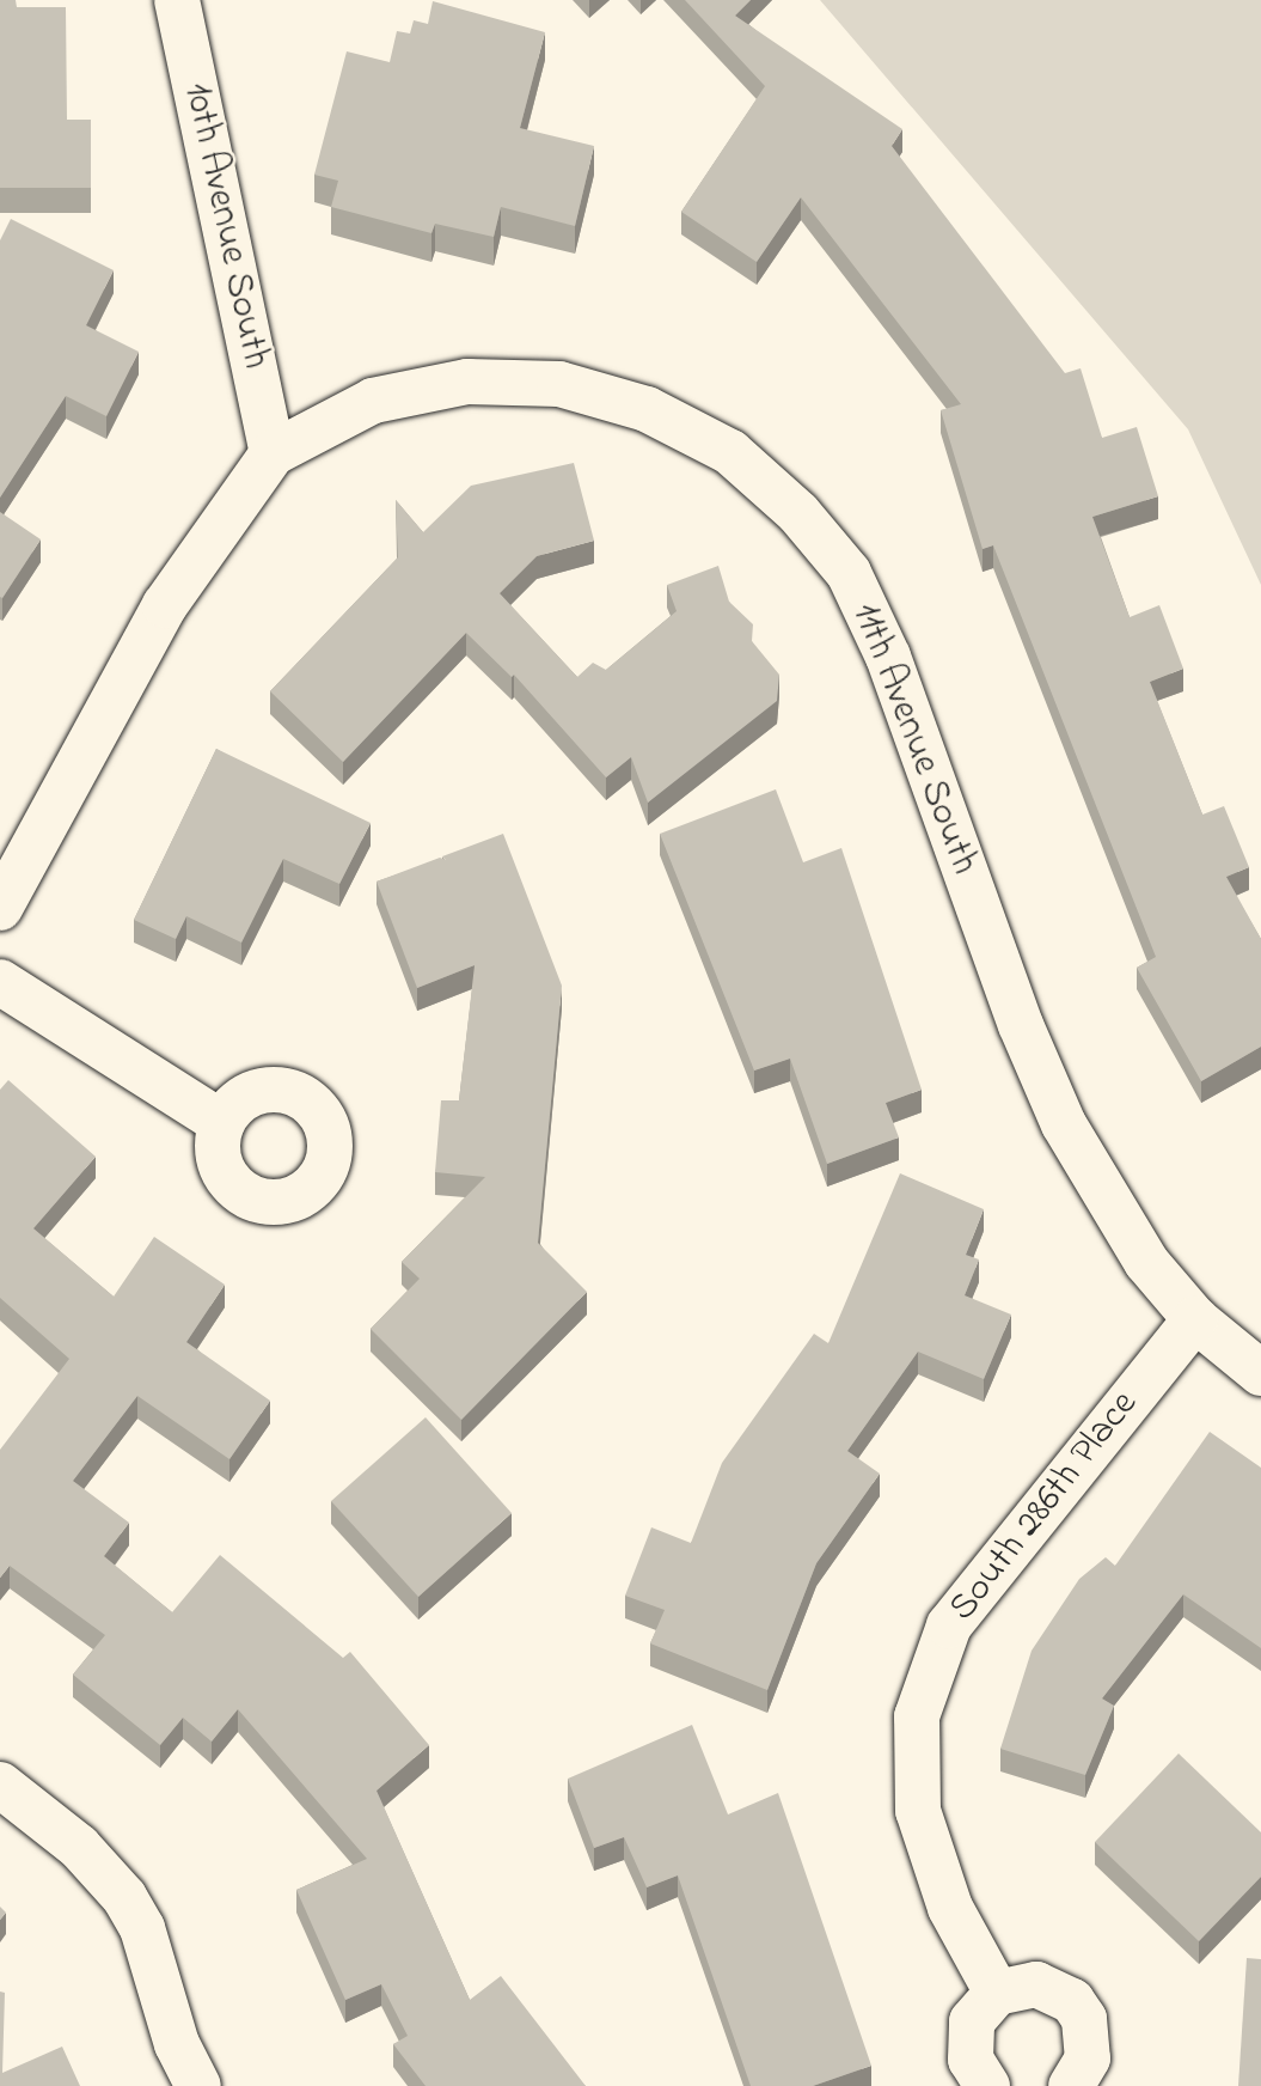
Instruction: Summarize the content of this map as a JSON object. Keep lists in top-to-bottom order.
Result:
{
  "streets": {
    "street": ["10th Avenue South", "11th Avenue South", "South 286th Place"]
  },
  "crossings": [
    ["10th Avenue South", "11th Avenue South"],
    ["11th Avenue South", "South 286th Place"]
  ]
}
